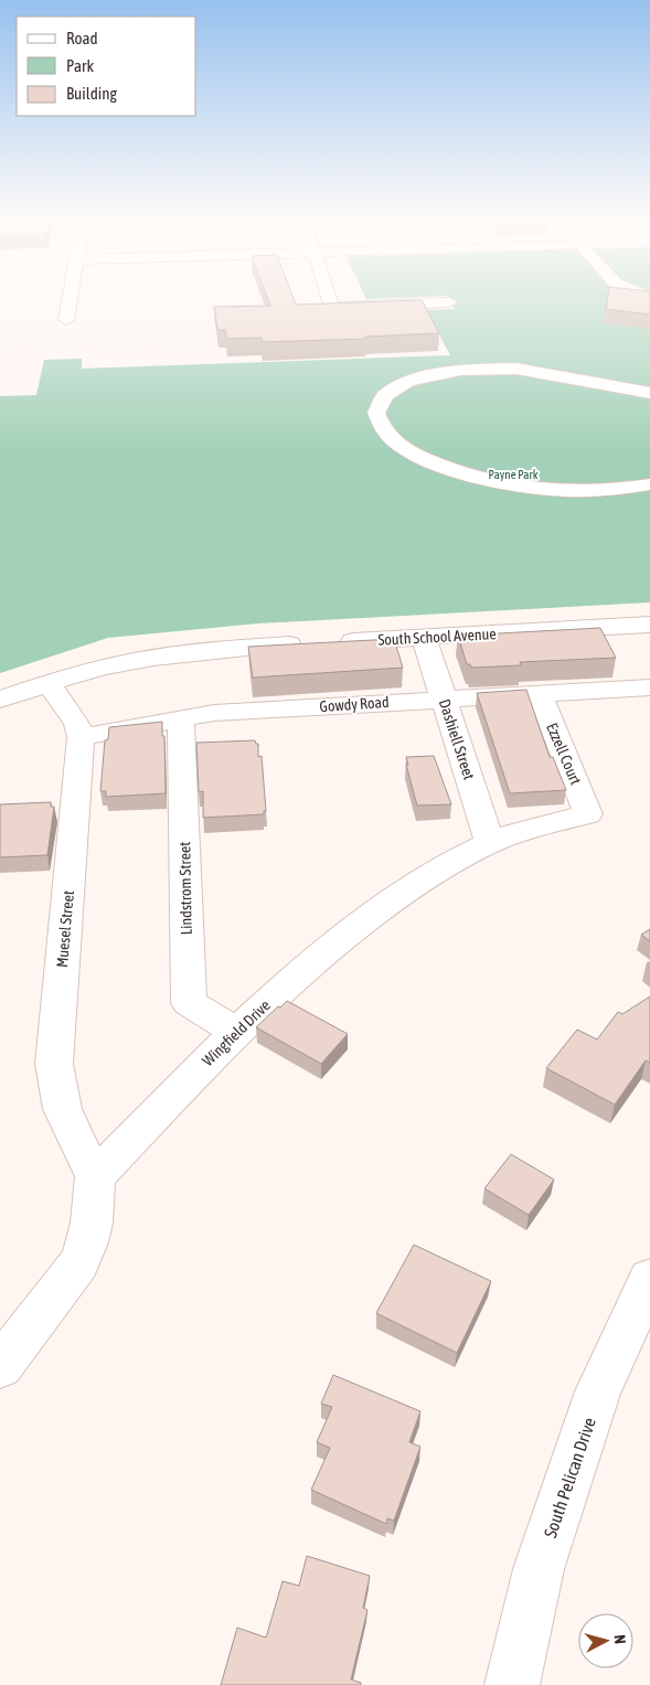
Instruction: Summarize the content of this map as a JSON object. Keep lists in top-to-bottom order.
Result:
{
  "streets": {
    "street": [
      "South School Avenue",
      "Gowdy Road",
      "Dashiell Street",
      "Ezzell Court",
      "Lindstrom Street",
      "Muesel Street",
      "Wingfield Drive",
      "South Pelican Drive"
    ]
  },
  "crossings": [
    ["South School Avenue", "Dashiell Street"],
    ["South School Avenue", "Muesel Street"],
    ["Gowdy Road", "Dashiell Street"],
    ["Gowdy Road", "Ezzell Court"],
    ["Gowdy Road", "Lindstrom Street"],
    ["Gowdy Road", "Muesel Street"],
    ["Dashiell Street", "Wingfield Drive"],
    ["Ezzell Court", "Wingfield Drive"],
    ["Lindstrom Street", "Wingfield Drive"],
    ["Muesel Street", "Wingfield Drive"]
  ],
  "parks": ["Payne Park"],
  "legend": ["Road", "Park", "Building"],
  "north": "right"
}
